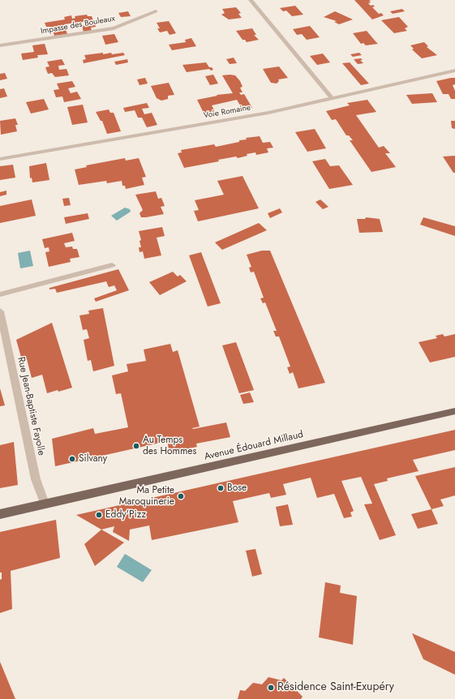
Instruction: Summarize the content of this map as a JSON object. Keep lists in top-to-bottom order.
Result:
{
  "streets": {
    "main road": ["Avenue Édouard Millaud"],
    "street": ["Impasse des Bouleaux", "Voie Romaine", "Rue Jean-Baptiste Fayolle"]
  },
  "crossings": [
    ["Rue Jean-Baptiste Fayolle", "Avenue Édouard Millaud"]
  ],
  "places": [
    "Au Temps des Hommes",
    "Silvany",
    "Bose",
    "Ma Petite Maroquinerie",
    "Eddy'Pizz",
    "Résidence Saint-Exupéry"
  ]
}
